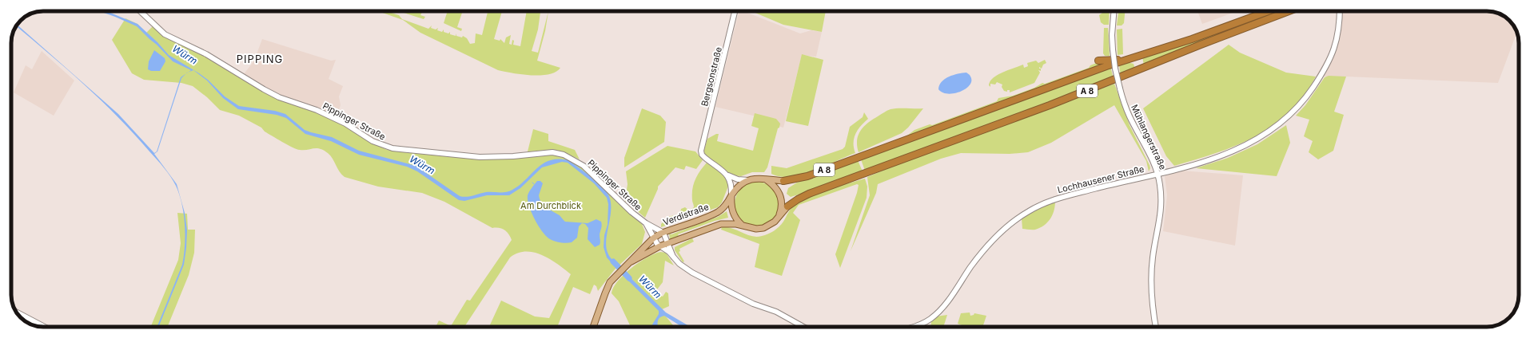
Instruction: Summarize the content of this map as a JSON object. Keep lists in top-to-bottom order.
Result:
{
  "streets": {
    "highway": ["A 8"],
    "main road": [
      "Bergsonstraße",
      "Pippinger Straße",
      "Mühlangerstraße",
      "Lochhausener Straße",
      "Verdistraße"
    ]
  },
  "crossings": [
    ["A 8", "Verdistraße"],
    ["Pippinger Straße", "Verdistraße"],
    ["Mühlangerstraße", "Lochhausener Straße"]
  ],
  "districts": ["PIPPING"],
  "water": ["Würm"],
  "parks": ["Am Durchblick"]
}
